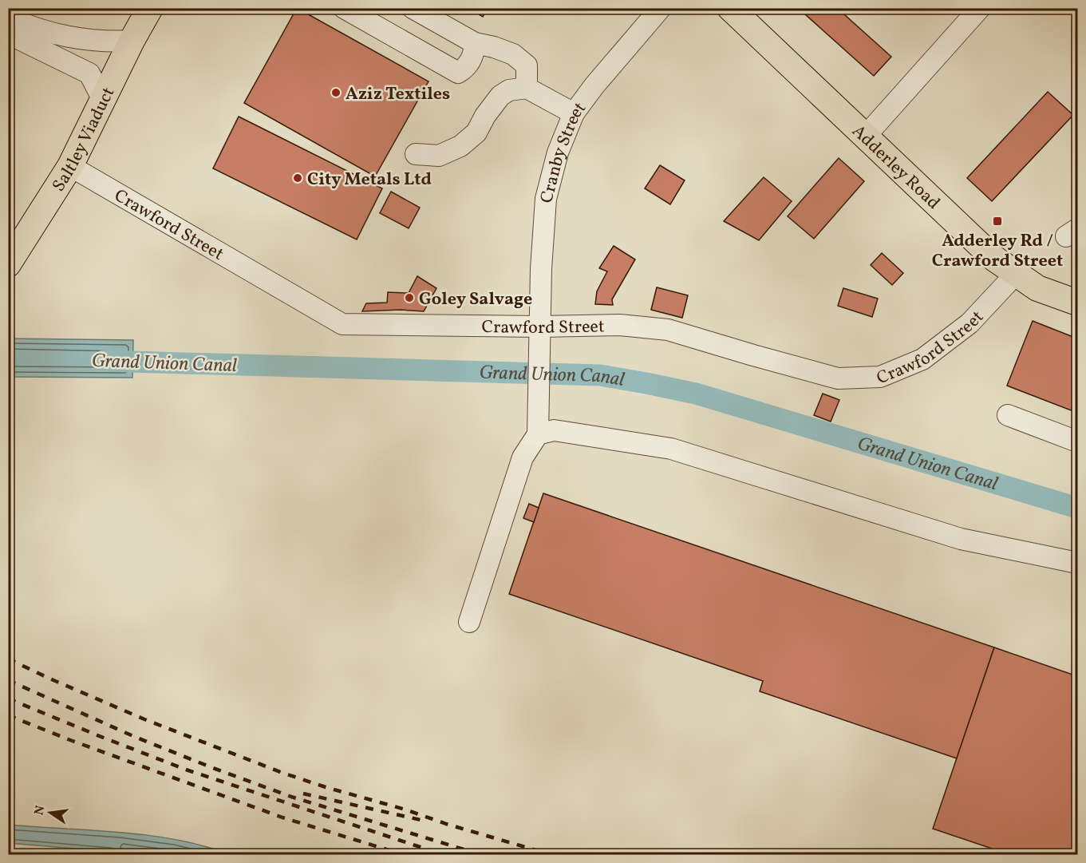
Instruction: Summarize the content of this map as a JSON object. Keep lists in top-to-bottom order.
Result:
{
  "streets": {
    "main road": ["Saltley Viaduct", "Adderley Road"],
    "street": ["Cranby Street", "Crawford Street"]
  },
  "crossings": [
    ["Saltley Viaduct", "Crawford Street"],
    ["Cranby Street", "Crawford Street"],
    ["Adderley Road", "Crawford Street"]
  ],
  "water": ["Grand Union Canal"],
  "places": {
    "other": ["Aziz Textiles", "City Metals Ltd", "Goley Salvage"],
    "transit": ["Adderley Rd / Crawford Street"]
  },
  "north": "left"
}
